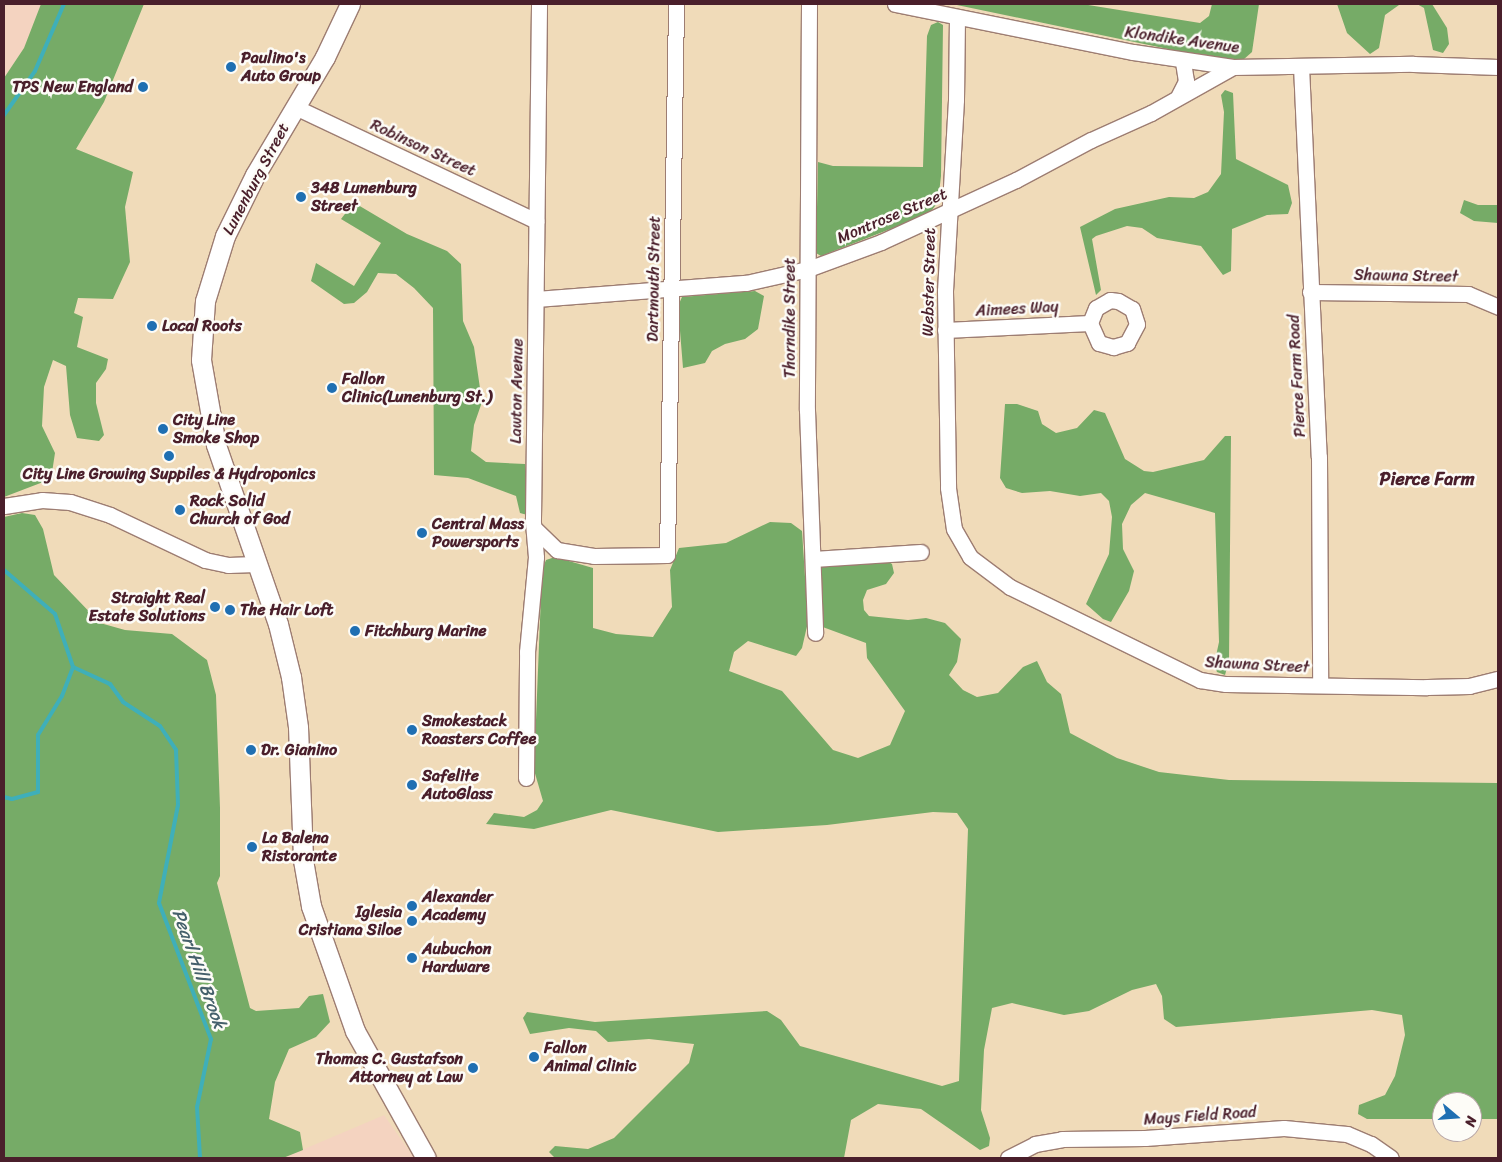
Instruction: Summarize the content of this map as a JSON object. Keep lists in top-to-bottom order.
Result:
{
  "streets": {
    "main road": ["Lunenburg Street"],
    "street": [
      "Klondike Avenue",
      "Robinson Street",
      "Montrose Street",
      "Shawna Street",
      "Dartmouth Street",
      "Webster Street",
      "Aimees Way",
      "Thorndike Street",
      "Pierce Farm Road",
      "Lawton Avenue",
      "Mays Field Road"
    ]
  },
  "crossings": [
    ["Klondike Avenue", "Montrose Street"],
    ["Klondike Avenue", "Webster Street"],
    ["Klondike Avenue", "Pierce Farm Road"],
    ["Robinson Street", "Lunenburg Street"],
    ["Robinson Street", "Lawton Avenue"],
    ["Montrose Street", "Dartmouth Street"],
    ["Montrose Street", "Webster Street"],
    ["Montrose Street", "Thorndike Street"],
    ["Montrose Street", "Lawton Avenue"],
    ["Shawna Street", "Webster Street"],
    ["Shawna Street", "Pierce Farm Road"],
    ["Dartmouth Street", "Lawton Avenue"],
    ["Webster Street", "Aimees Way"]
  ],
  "districts": ["Pierce Farm"],
  "water": ["Pearl Hill Brook"],
  "places": [
    "Paulino's Auto Group",
    "TPS New England",
    "348 Lunenburg Street",
    "Local Roots",
    "Fallon Clinic(Lunenburg St.)",
    "City Line Smoke Shop",
    "City Line Growing Suppiles & Hydroponics",
    "Rock Solid Church of God",
    "Central Mass Powersports",
    "Straight Real Estate Solutions",
    "The Hair Loft",
    "Fitchburg Marine",
    "Smokestack Roasters Coffee",
    "Dr. Gianino",
    "Safelite AutoGlass",
    "La Balena Ristorante",
    "Alexander Academy",
    "Iglesia Cristiana Siloe",
    "Aubuchon Hardware",
    "Fallon Animal Clinic",
    "Thomas C. Gustafson Attorney at Law"
  ],
  "north": "right"
}
